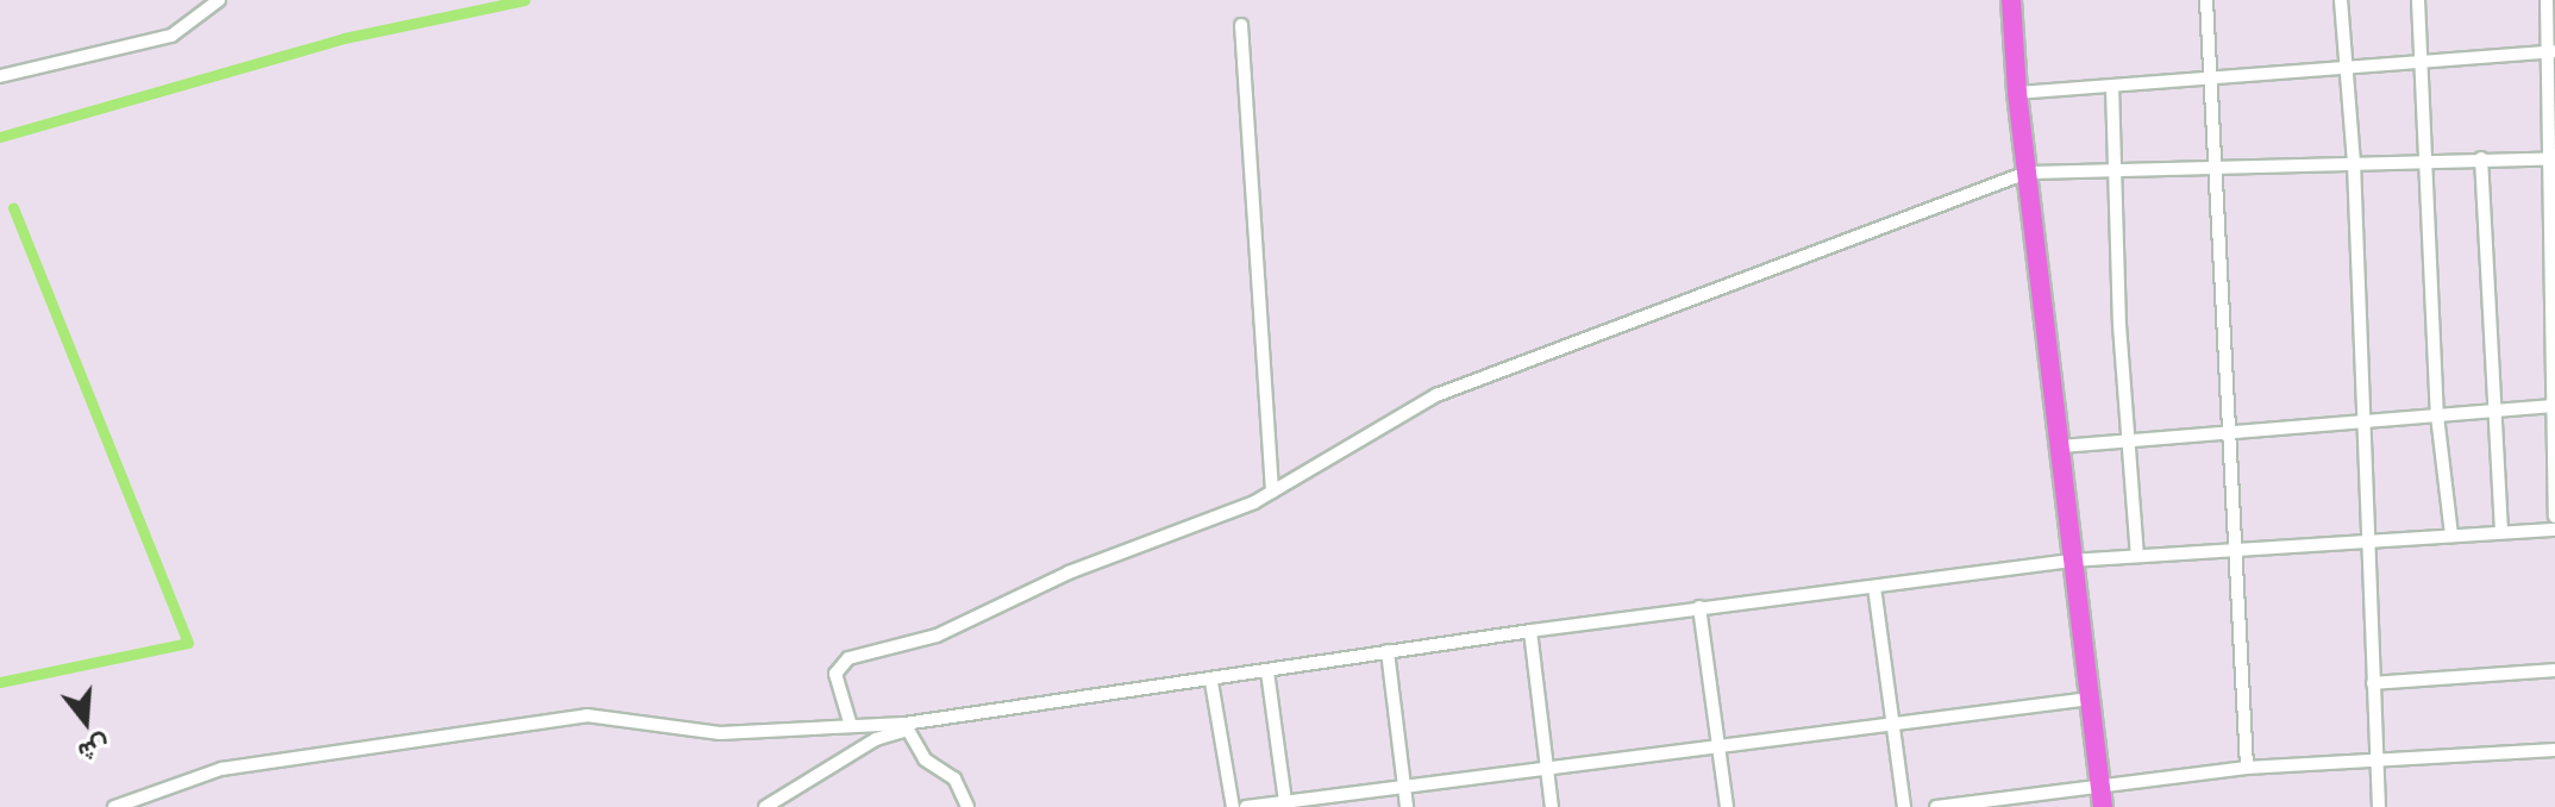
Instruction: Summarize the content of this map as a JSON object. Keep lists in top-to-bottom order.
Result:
{
  "north": "bottom"
}
